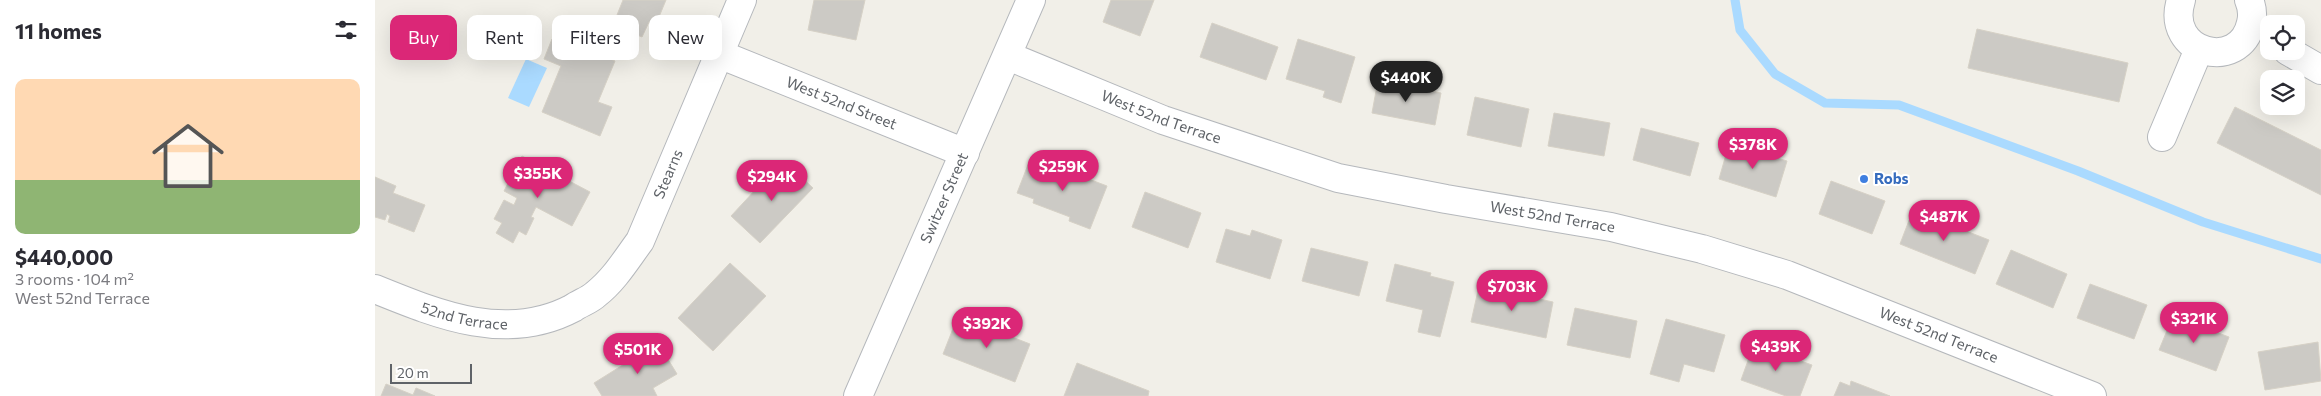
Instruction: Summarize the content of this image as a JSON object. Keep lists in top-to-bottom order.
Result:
{
  "streets": {
    "street": [
      "West 52nd Street",
      "West 52nd Terrace",
      "Stearns",
      "Switzer Street",
      "52nd Terrace"
    ]
  },
  "crossings": [
    ["West 52nd Street", "Switzer Street"],
    ["West 52nd Terrace", "Switzer Street"],
    ["Stearns", "52nd Terrace"]
  ],
  "places": ["Robs"],
  "scale_bar": "20 m",
  "page": {
    "heading": "11 homes",
    "chip": [
      "Buy",
      "Rent",
      "Filters",
      "New"
    ],
    "list": [
      {
        "name": "$440,000",
        "note": "3 rooms · 104 m² · West 52nd Terrace"
      }
    ],
    "price": [
      "$440K",
      "$378K",
      "$259K",
      "$355K",
      "$294K",
      "$487K",
      "$703K",
      "$321K",
      "$392K",
      "$439K",
      "$501K"
    ],
    "scale": "20 m"
  }
}
